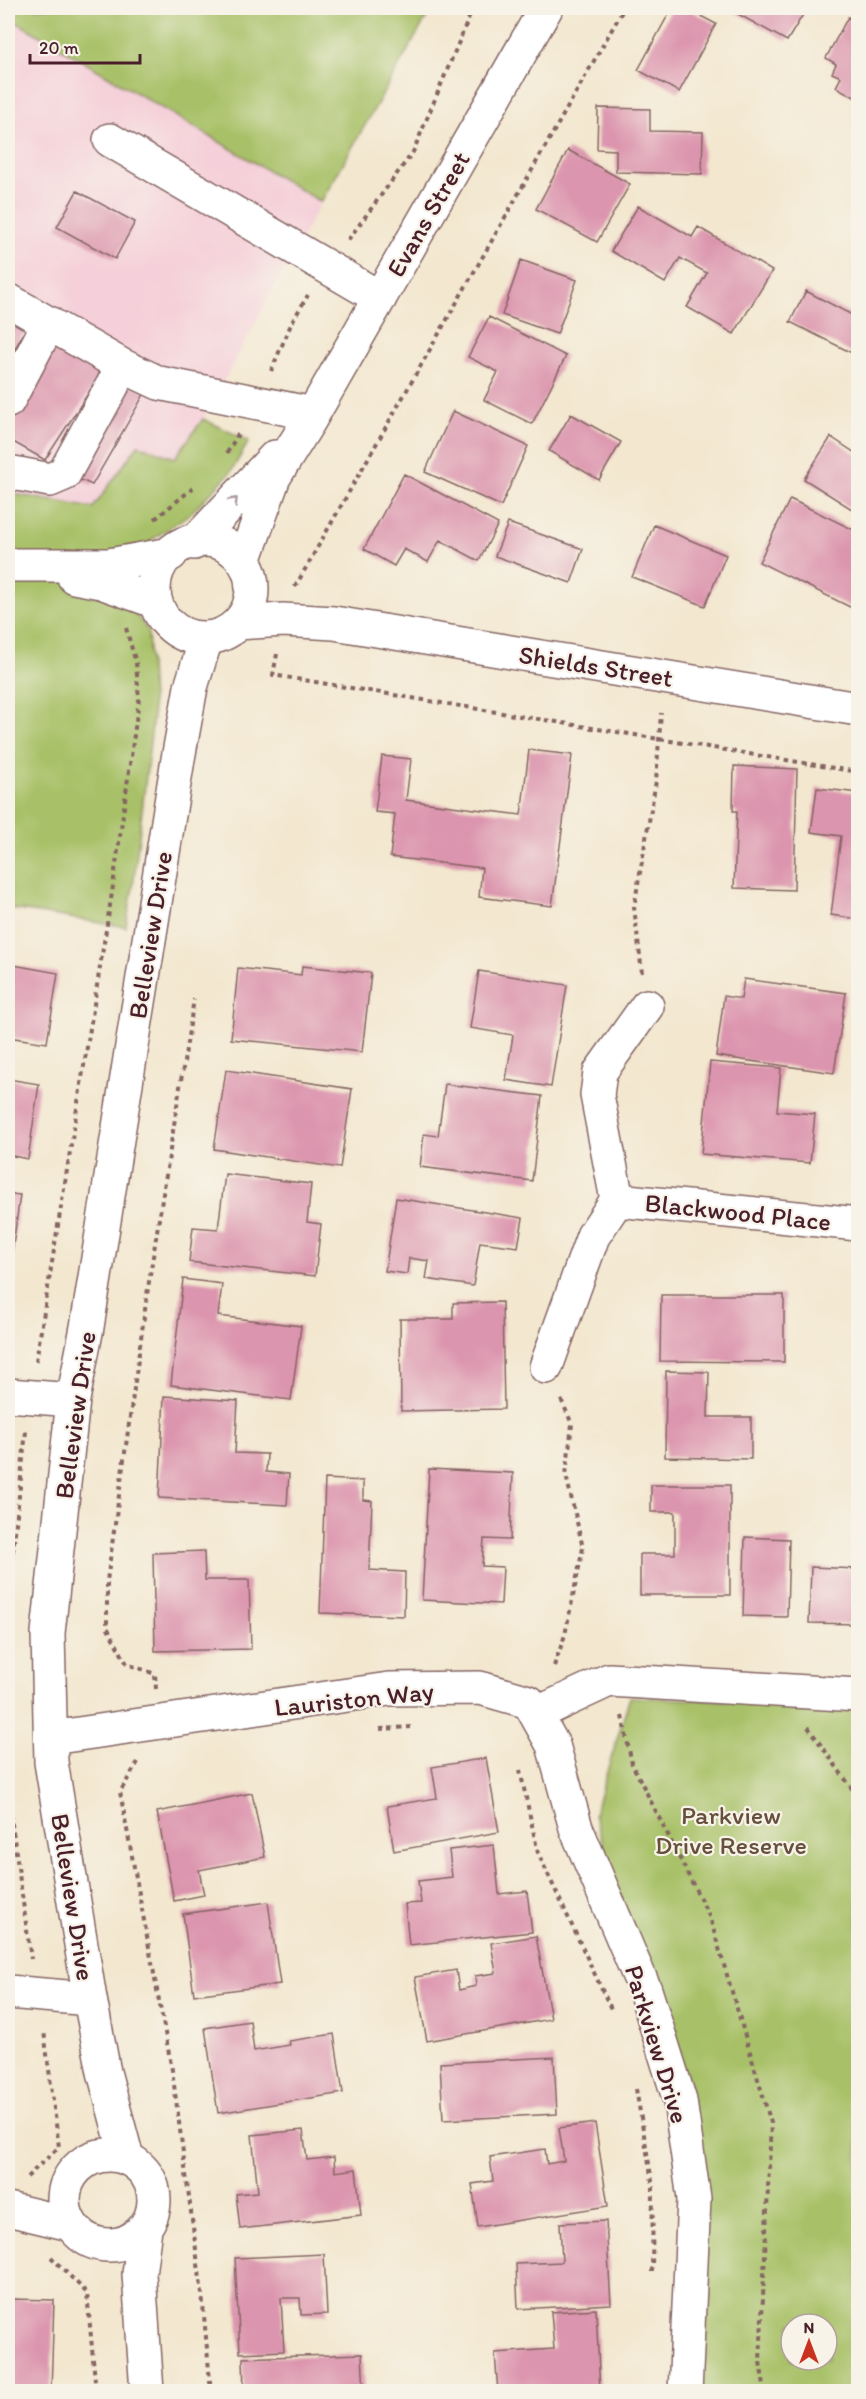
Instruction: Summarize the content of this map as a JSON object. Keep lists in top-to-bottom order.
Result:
{
  "streets": {
    "street": [
      "Evans Street",
      "Shields Street",
      "Belleview Drive",
      "Blackwood Place",
      "Lauriston Way",
      "Parkview Drive"
    ]
  },
  "crossings": [
    ["Evans Street", "Shields Street"],
    ["Evans Street", "Belleview Drive"],
    ["Shields Street", "Belleview Drive"],
    ["Belleview Drive", "Lauriston Way"],
    ["Lauriston Way", "Parkview Drive"]
  ],
  "parks": ["Parkview Drive Reserve"],
  "scale_bar": "20 m",
  "north": "top"
}
